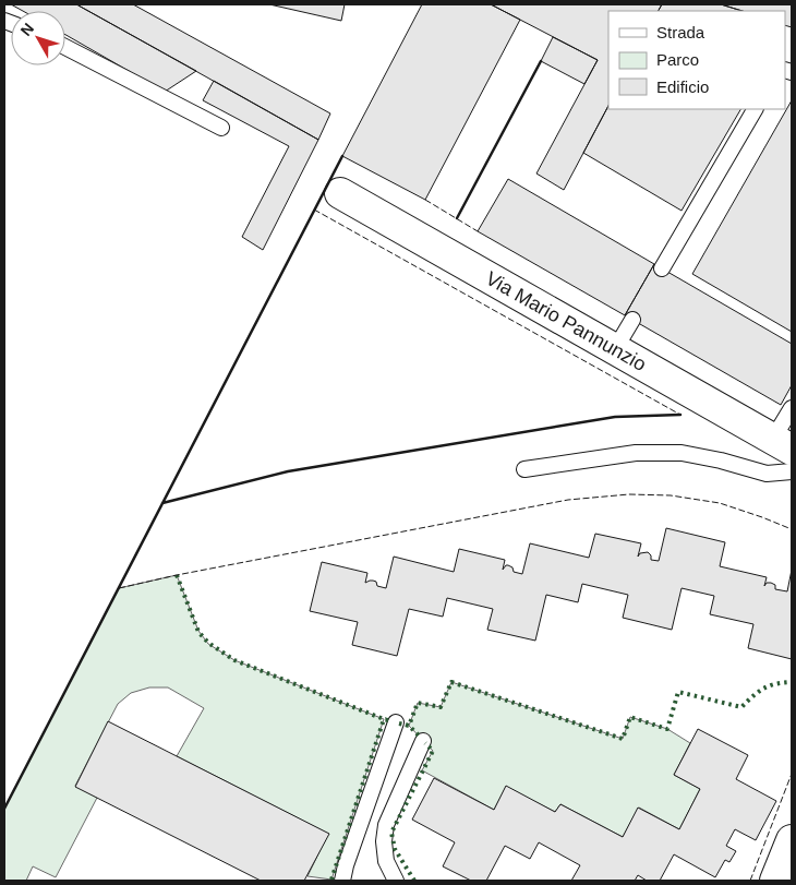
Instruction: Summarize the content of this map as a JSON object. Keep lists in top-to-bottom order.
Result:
{
  "streets": {
    "street": ["Via Mario Pannunzio"]
  },
  "legend": ["Strada", "Parco", "Edificio"],
  "north": "top left"
}
